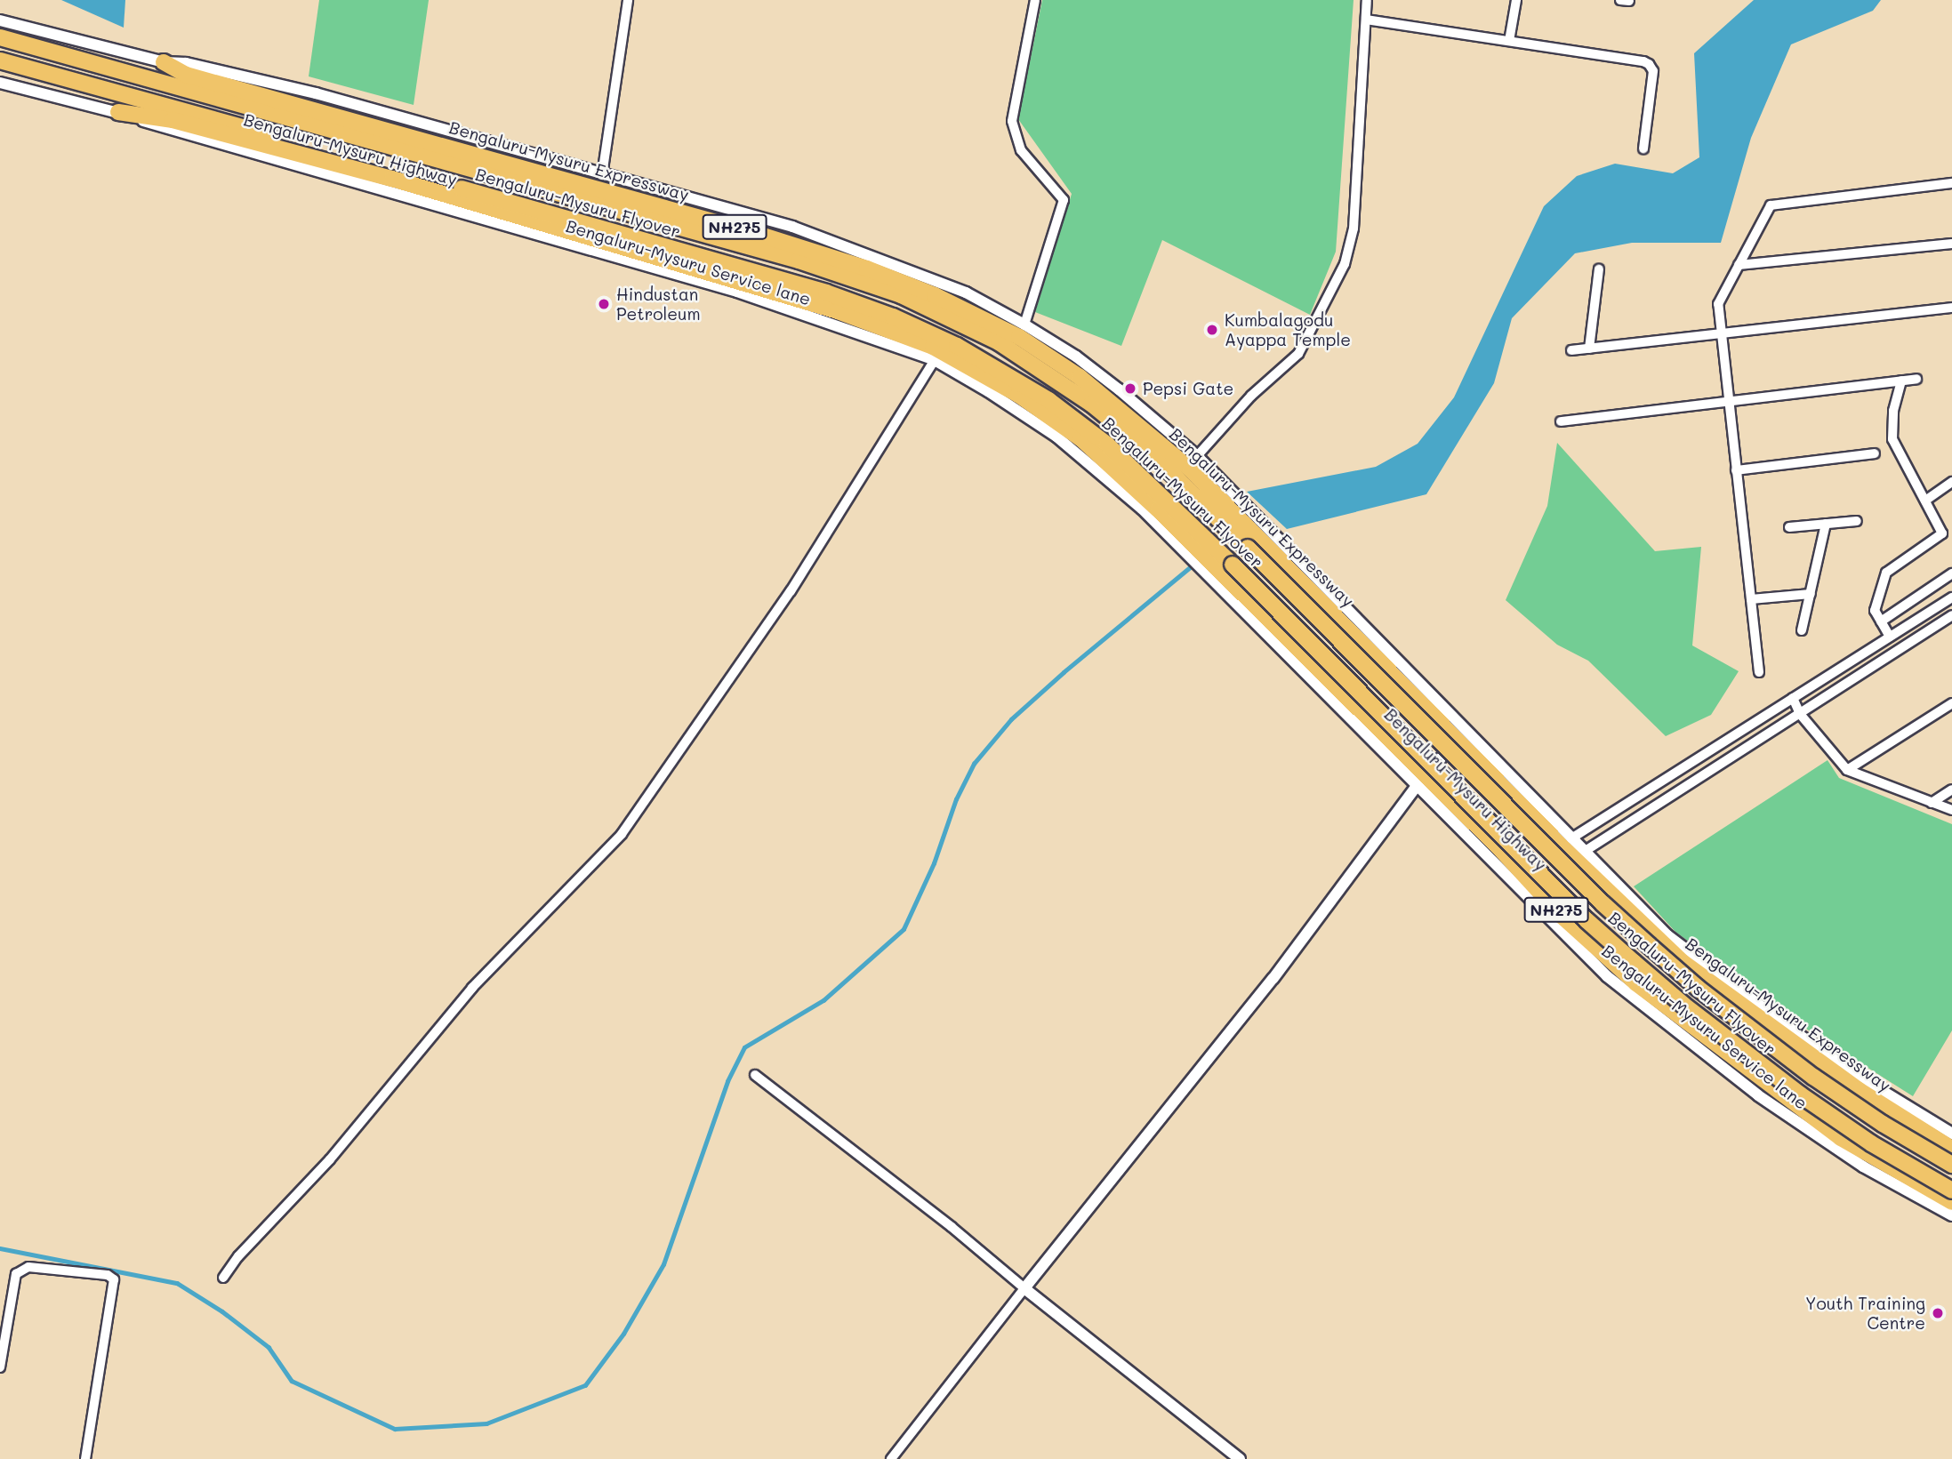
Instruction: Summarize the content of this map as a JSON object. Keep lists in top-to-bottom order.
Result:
{
  "streets": {
    "highway": [
      "Bengaluru-Mysuru Highway",
      "Bengaluru-Mysuru Expressway",
      "Bengaluru-Mysuru Flyover",
      "NH275"
    ],
    "street": ["Bengaluru-Mysuru Service lane"]
  },
  "crossings": [
    ["Bengaluru-Mysuru Highway", "Bengaluru-Mysuru Service lane"],
    ["Bengaluru-Mysuru Expressway", "Bengaluru-Mysuru Flyover"]
  ],
  "places": [
    "Hindustan Petroleum",
    "Kumbalagodu Ayappa Temple",
    "Pepsi Gate",
    "Youth Training Centre"
  ]
}
